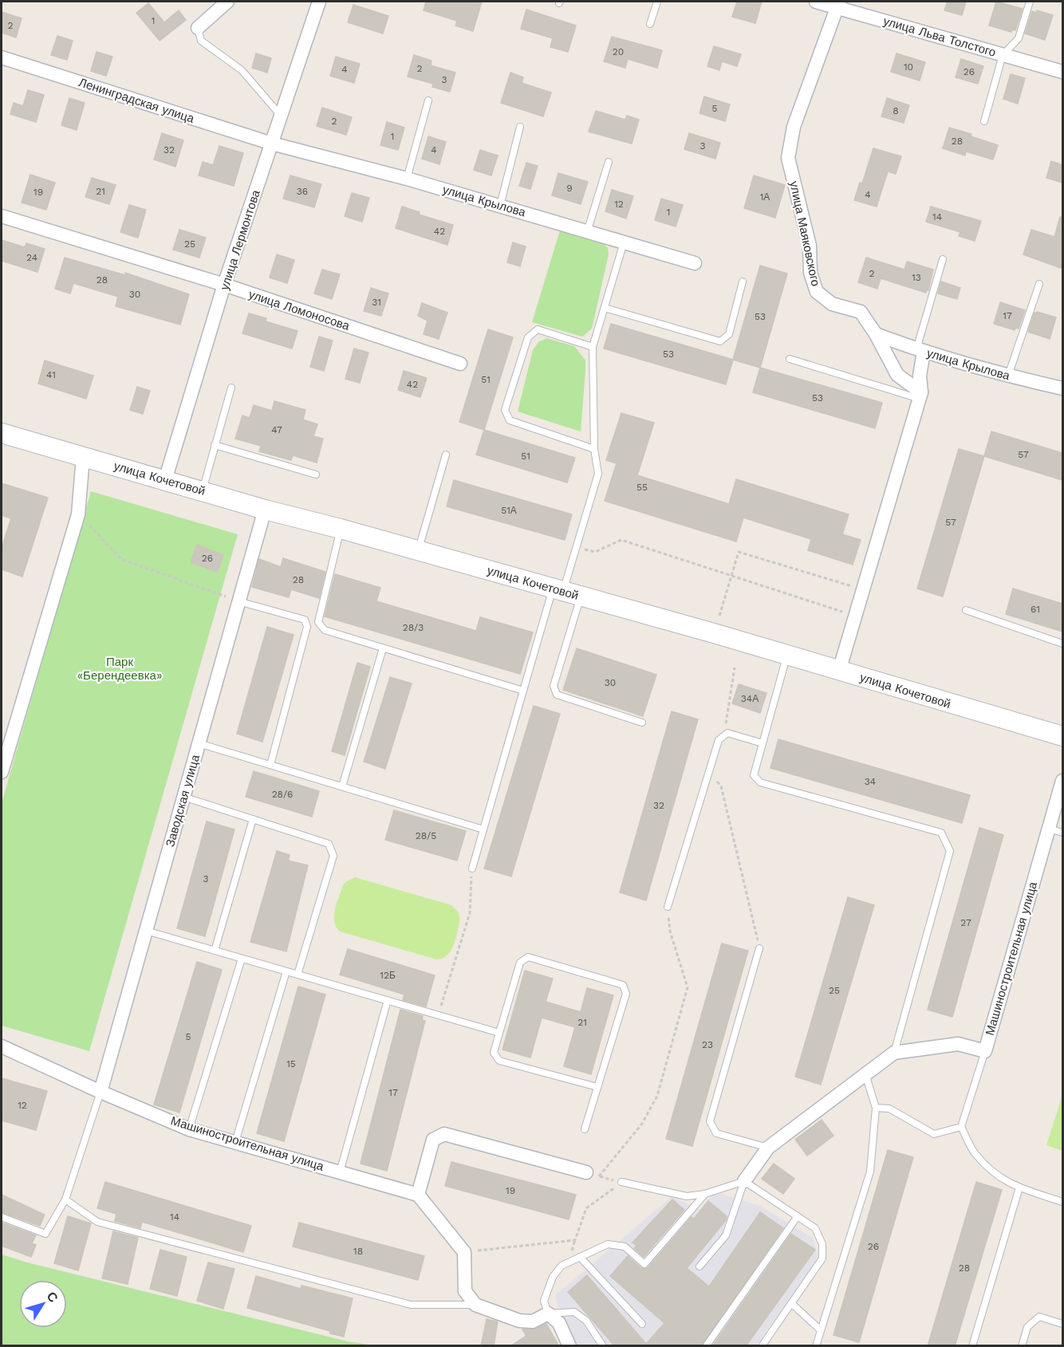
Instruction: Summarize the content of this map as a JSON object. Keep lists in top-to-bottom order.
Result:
{
  "streets": {
    "main road": ["улица Кочетовой"],
    "street": [
      "улица Льва Толстого",
      "Ленинградская улица",
      "улица Крылова",
      "улица Маяковского",
      "улица Лермонтова",
      "улица Ломоносова",
      "Заводская улица",
      "Машиностроительная улица"
    ]
  },
  "crossings": [
    ["улица Льва Толстого", "улица Маяковского"],
    ["Ленинградская улица", "улица Крылова"],
    ["Ленинградская улица", "улица Лермонтова"],
    ["улица Крылова", "улица Маяковского"],
    ["улица Крылова", "улица Лермонтова"],
    ["улица Лермонтова", "улица Ломоносова"],
    ["улица Лермонтова", "улица Кочетовой"],
    ["улица Кочетовой", "Заводская улица"],
    ["Заводская улица", "Машиностроительная улица"]
  ],
  "parks": ["Парк «Берендеевка»"],
  "house_numbers": [
    "1",
    "2",
    "20",
    "10",
    "2",
    "4",
    "26",
    "3",
    "5",
    "8",
    "2",
    "1",
    "28",
    "3",
    "32",
    "4",
    "9",
    "21",
    "36",
    "19",
    "4",
    "1А",
    "12",
    "1",
    "14",
    "42",
    "25",
    "24",
    "2",
    "13",
    "28",
    "30",
    "31",
    "17",
    "53",
    "53",
    "41",
    "51",
    "42",
    "53",
    "47",
    "57",
    "51",
    "55",
    "51А",
    "57",
    "26",
    "28",
    "61",
    "28/3",
    "30",
    "34А",
    "34",
    "28/6",
    "32",
    "28/5",
    "3",
    "27",
    "12Б",
    "25",
    "21",
    "5",
    "23",
    "15",
    "17",
    "12",
    "19",
    "14",
    "26",
    "18",
    "28"
  ],
  "north": "top right"
}
